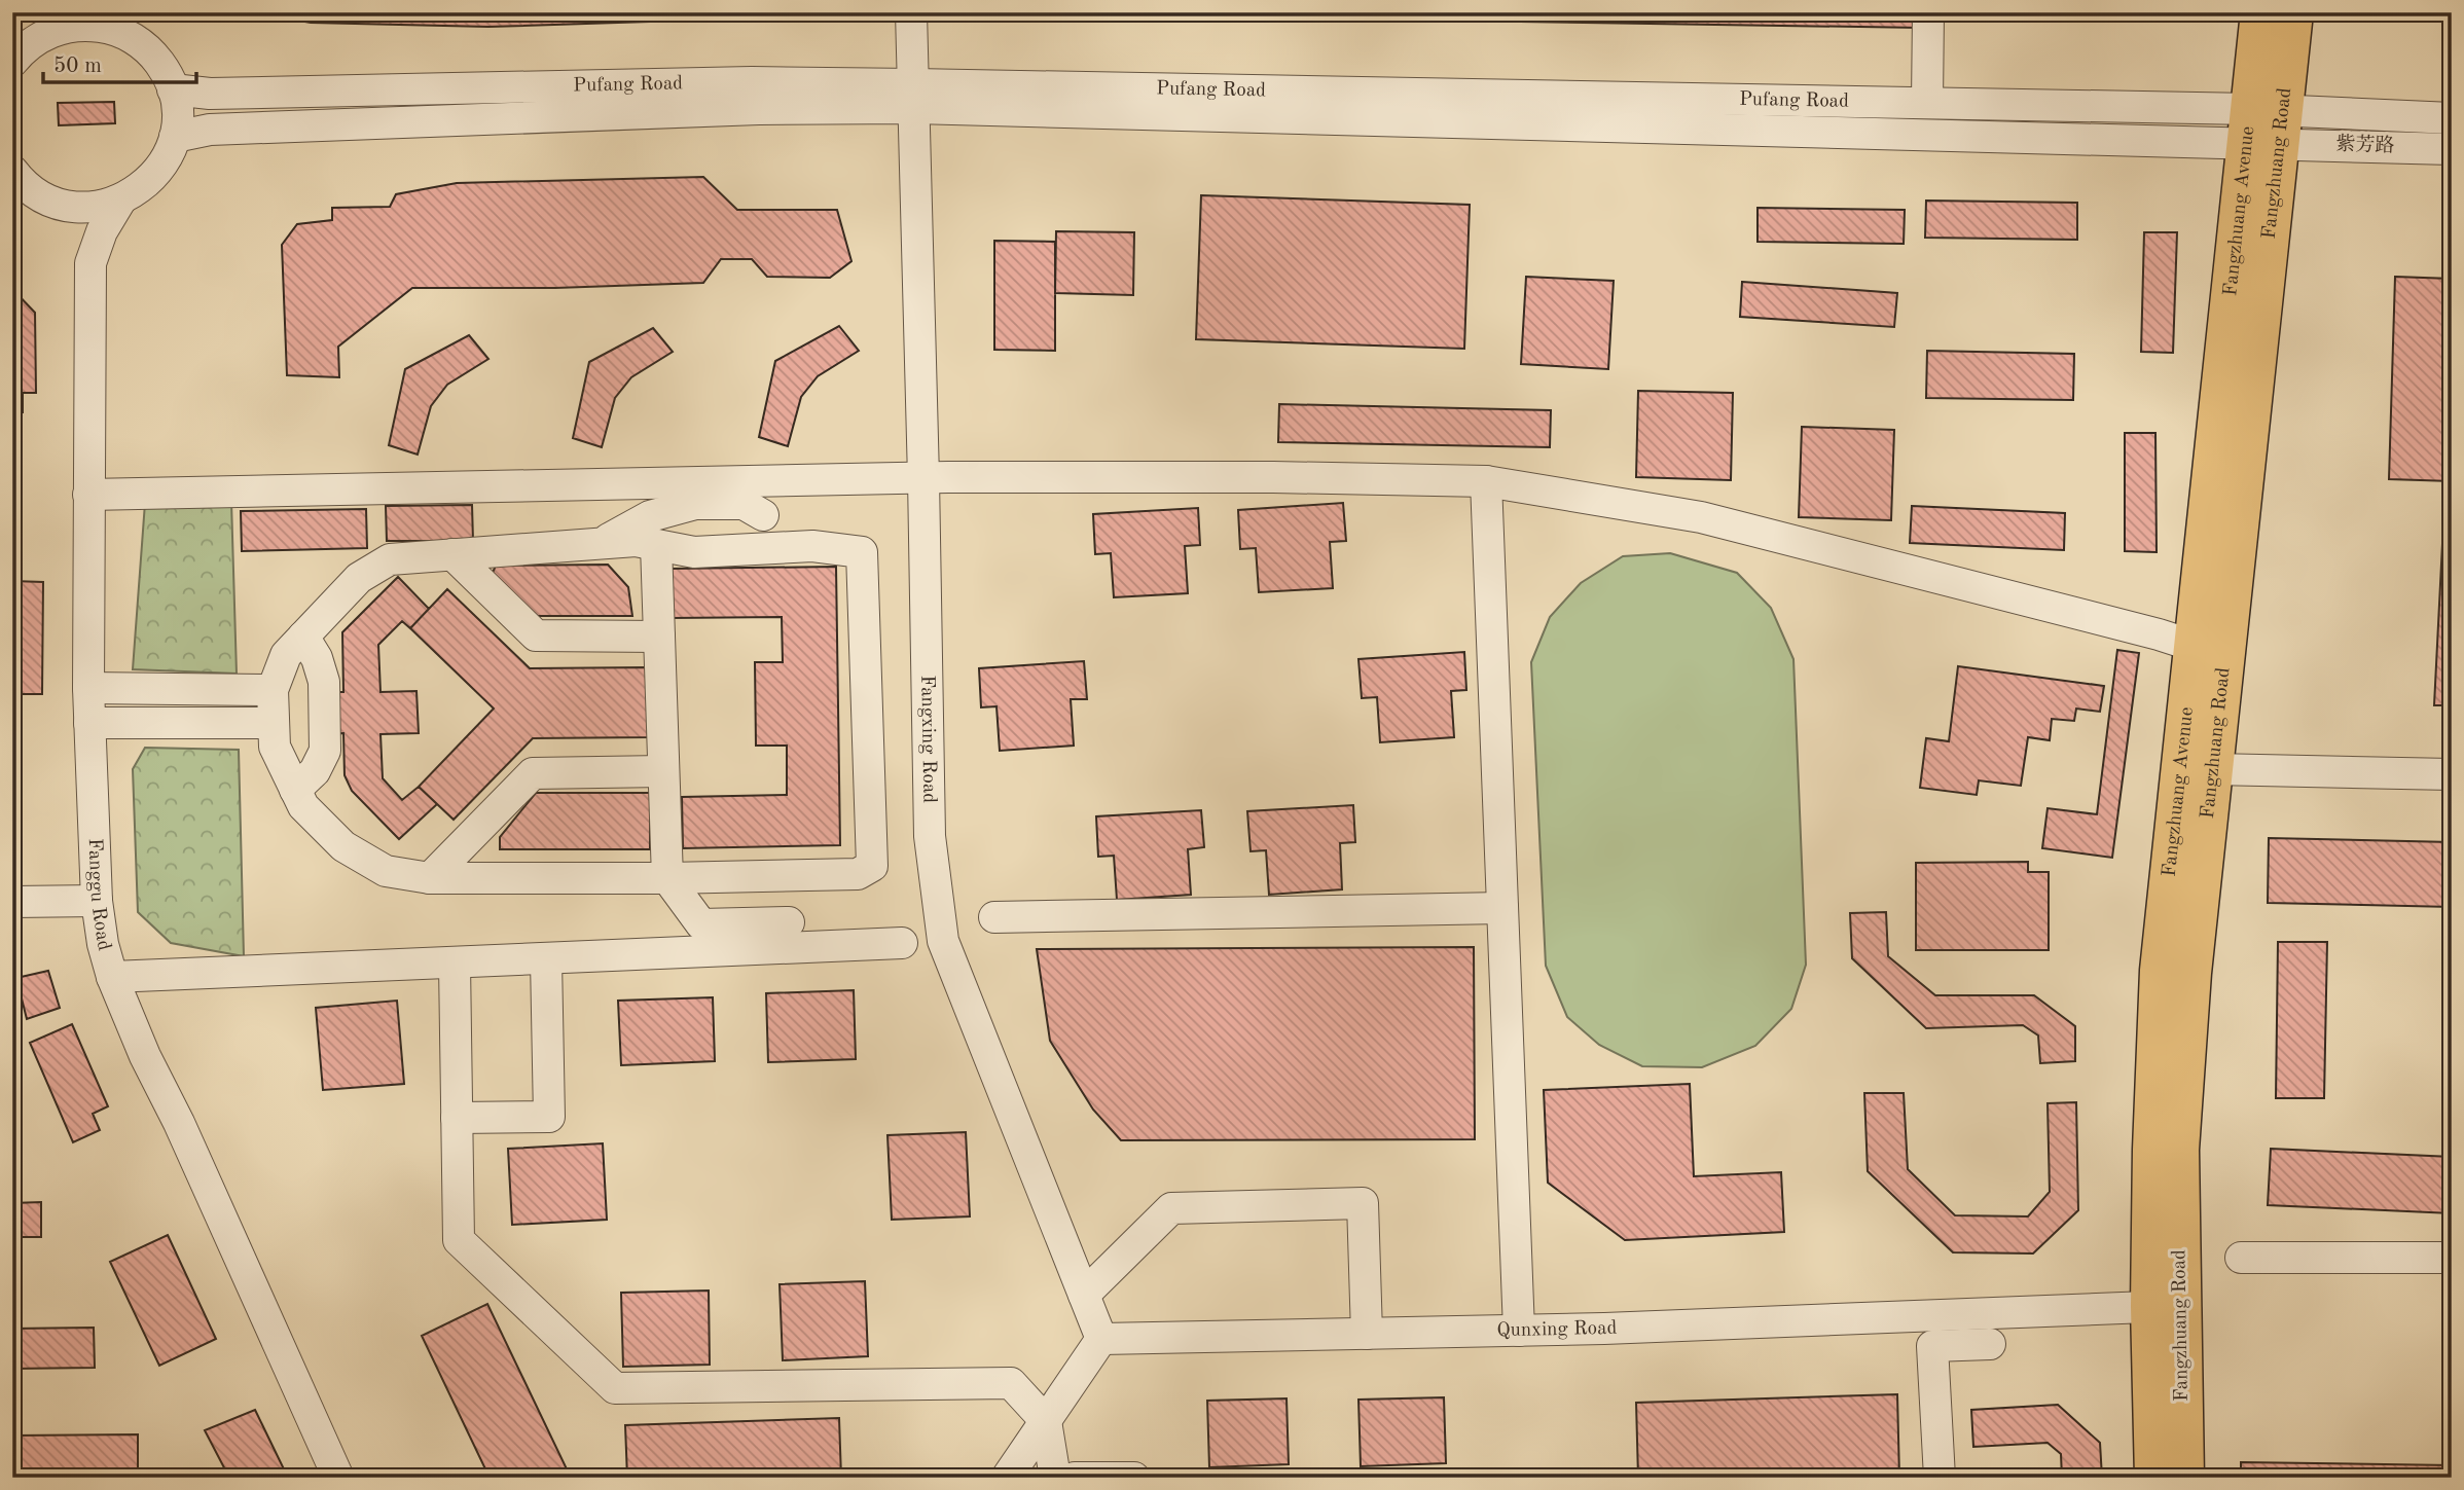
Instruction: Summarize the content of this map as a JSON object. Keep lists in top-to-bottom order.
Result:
{
  "streets": {
    "main road": ["Fangzhuang Road", "Fangzhuang Avenue"],
    "street": [
      "Pufang Road",
      "紫芳路",
      "Fangxing Road",
      "Fanggu Road",
      "Qunxing Road"
    ]
  },
  "crossings": [
    ["Pufang Road", "紫芳路"],
    ["Pufang Road", "Fangzhuang Road"],
    ["Pufang Road", "Fangzhuang Avenue"],
    ["Pufang Road", "Fangxing Road"],
    ["紫芳路", "Fangzhuang Road"],
    ["紫芳路", "Fangzhuang Avenue"],
    ["Fangzhuang Road", "Fangzhuang Avenue"],
    ["Fangzhuang Road", "Qunxing Road"],
    ["Fangzhuang Avenue", "Qunxing Road"],
    ["Fangxing Road", "Qunxing Road"]
  ],
  "scale_bar": "50 m"
}
